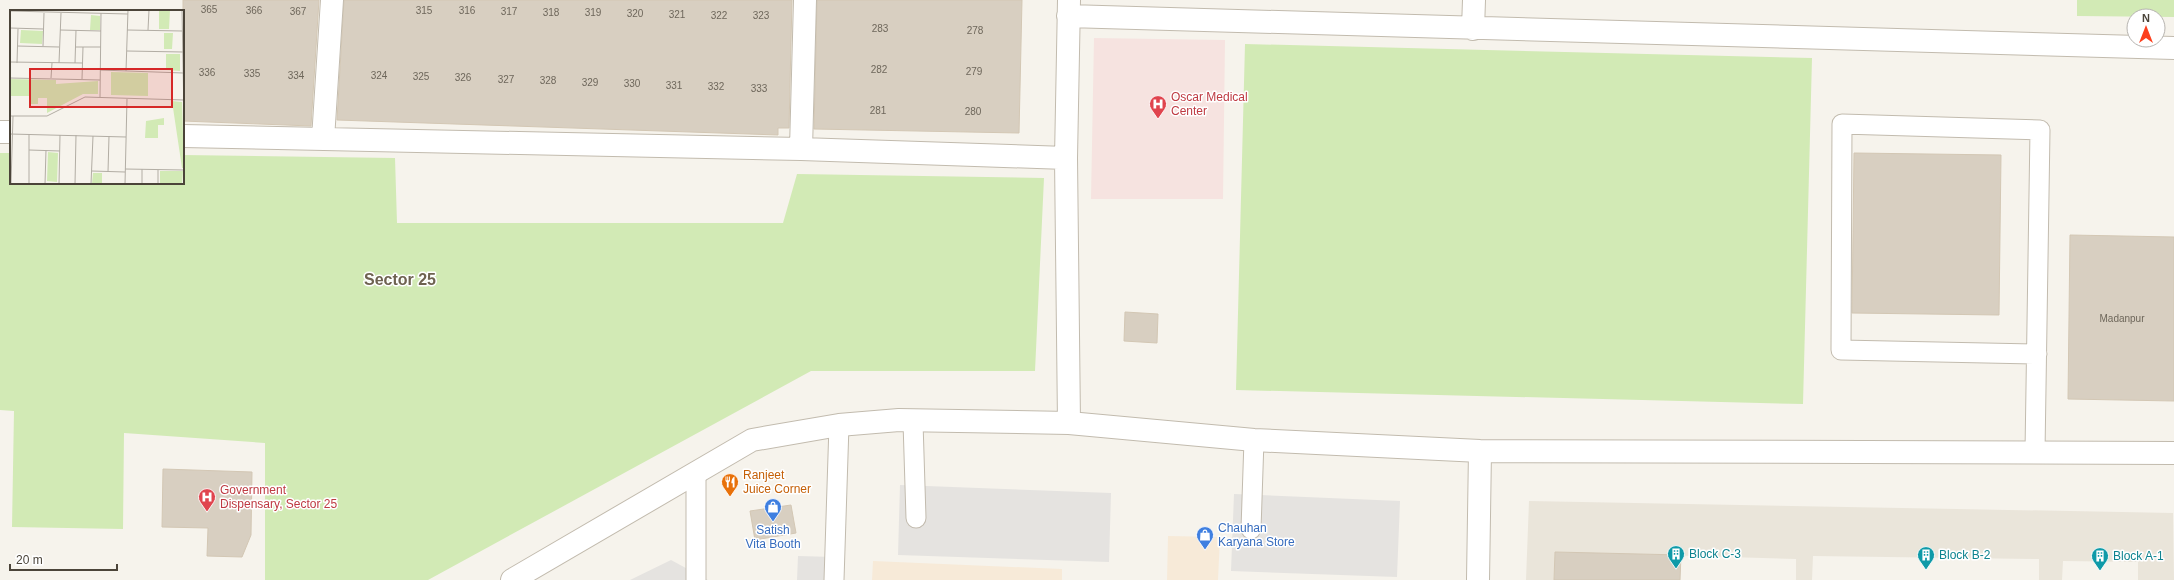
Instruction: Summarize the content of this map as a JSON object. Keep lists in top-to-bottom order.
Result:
{
  "districts": ["Sector 25"],
  "places": {
    "hospital": ["Oscar Medical Center", "Government Dispensary, Sector 25"],
    "restaurant": ["Ranjeet Juice Corner"],
    "shop": ["Satish Vita Booth", "Chauhan Karyana Store"],
    "building": ["Block C-3", "Block B-2", "Block A-1"]
  },
  "house_numbers": [
    "365",
    "366",
    "315",
    "316",
    "367",
    "317",
    "318",
    "319",
    "320",
    "321",
    "322",
    "323",
    "283",
    "278",
    "282",
    "279",
    "336",
    "335",
    "334",
    "324",
    "325",
    "326",
    "327",
    "328",
    "329",
    "330",
    "331",
    "332",
    "333",
    "281",
    "280",
    "Madanpur"
  ],
  "scale_bar": "20 m",
  "north": "top"
}
